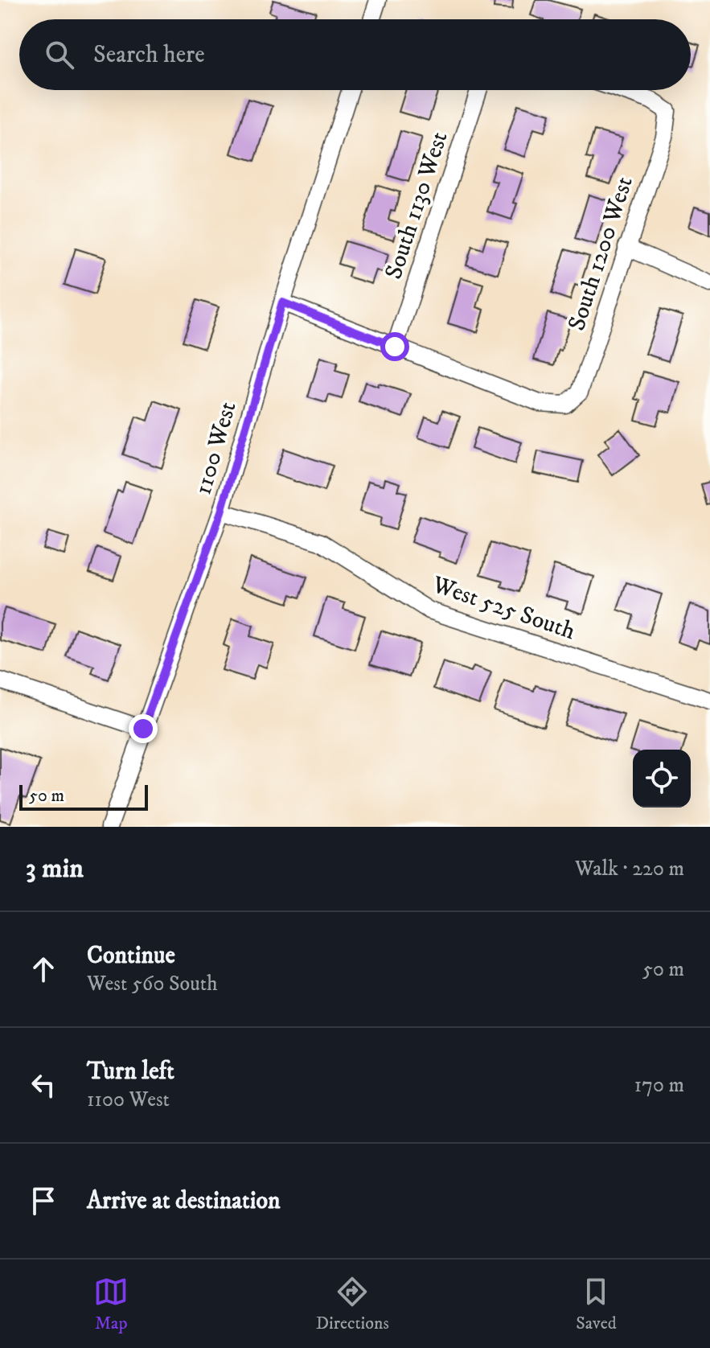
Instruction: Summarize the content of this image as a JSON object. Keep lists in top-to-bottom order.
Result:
{
  "streets": {
    "street": [
      "South 1130 West",
      "South 1200 West",
      "1100 West",
      "West 525 South"
    ]
  },
  "crossings": [
    ["South 1130 West", "South 1200 West"],
    ["1100 West", "West 525 South"]
  ],
  "scale_bar": "50 m",
  "page": {
    "search": "Search here",
    "scale": "50 m",
    "heading": ["3 min", "Walk · 220 m"],
    "list": [
      ["Continue", "West 560 South", "50 m"],
      ["Turn left", "1100 West", "170 m"],
      "Arrive at destination"
    ],
    "nav": ["Map", "Directions", "Saved"]
  }
}
